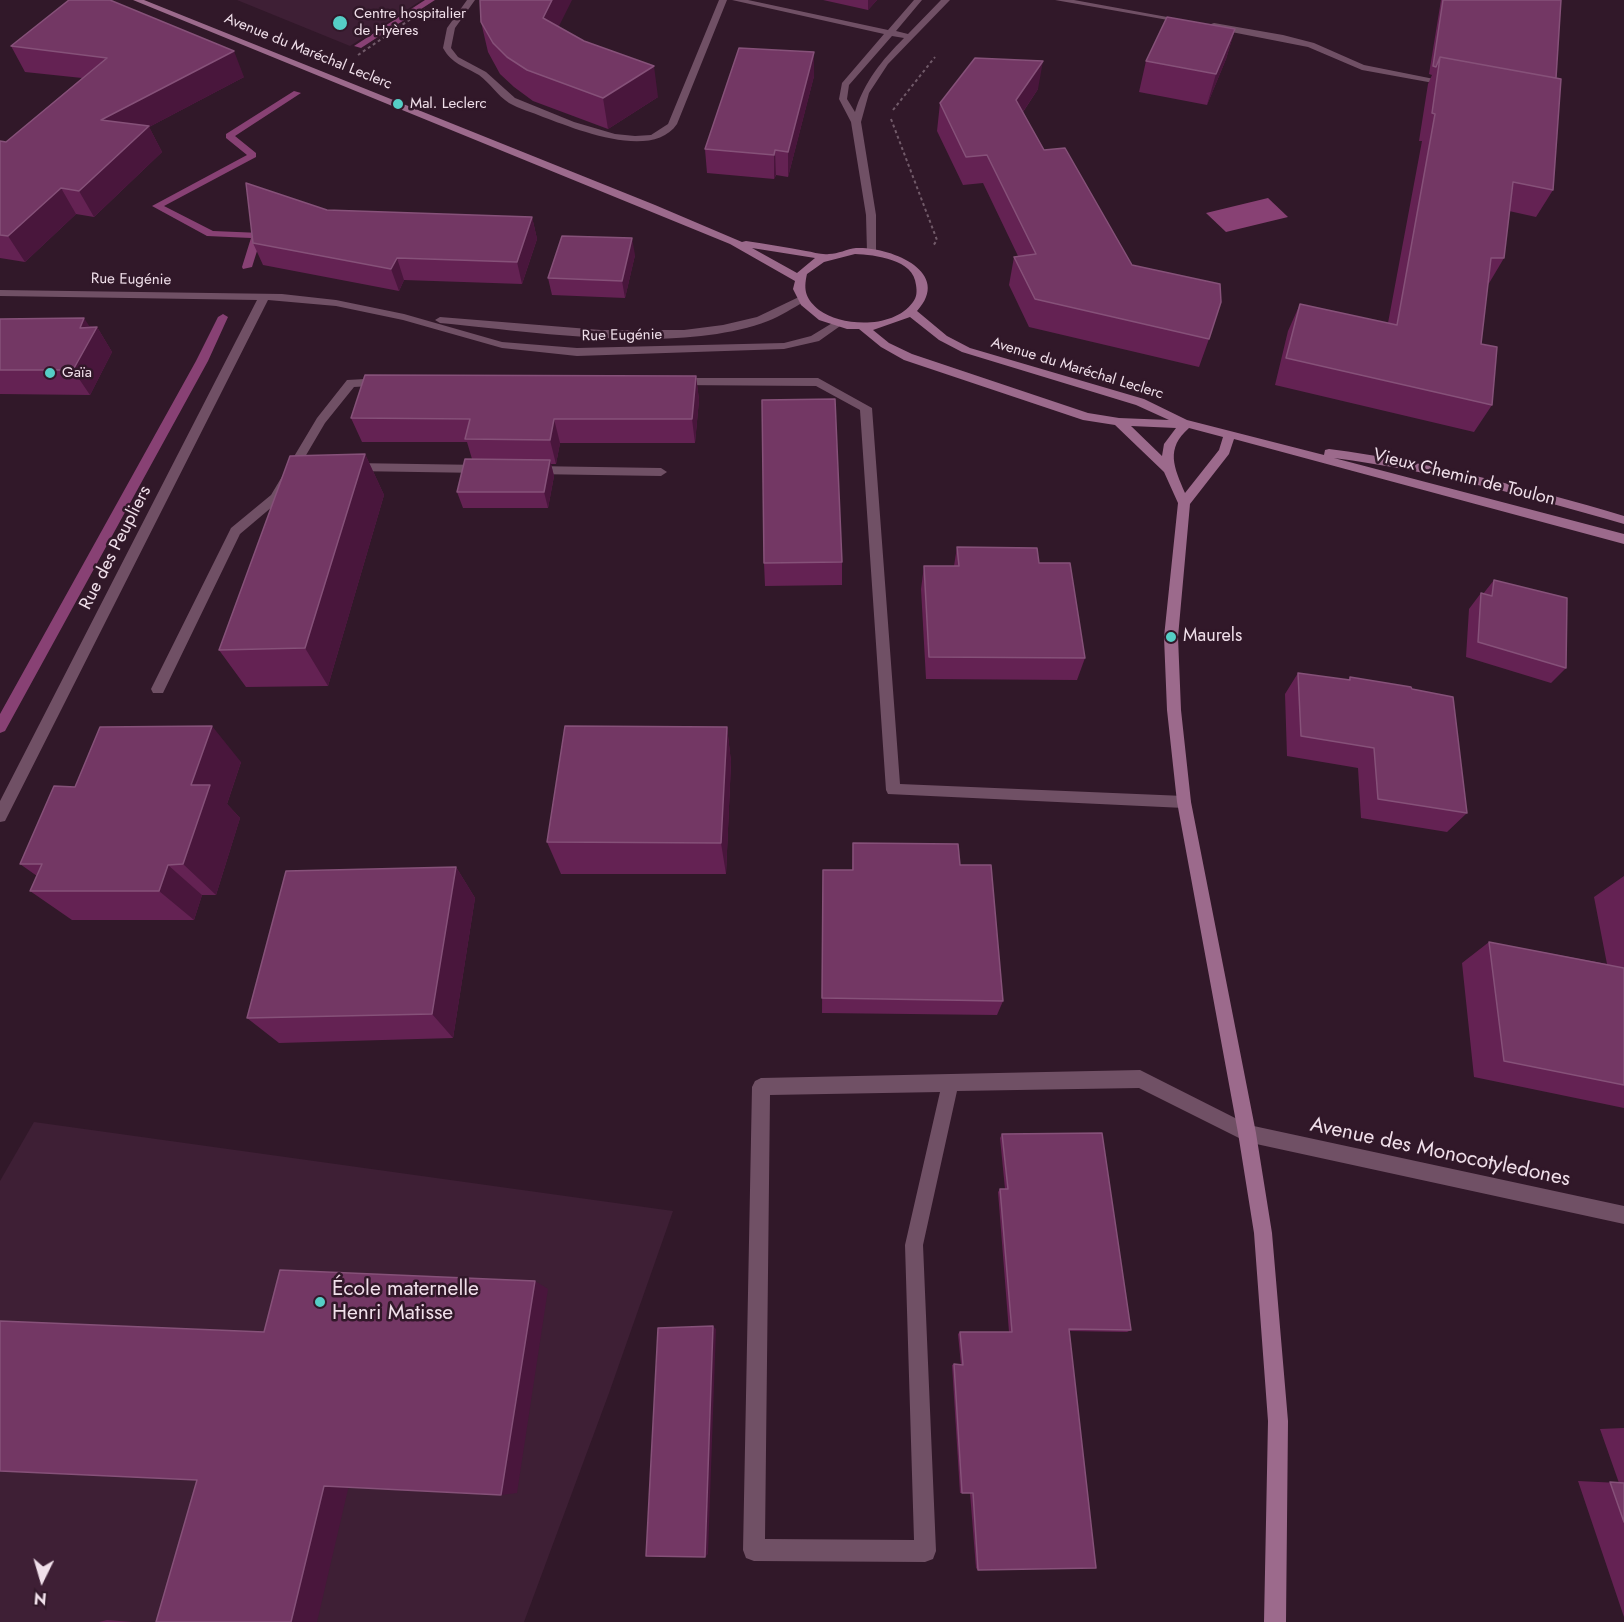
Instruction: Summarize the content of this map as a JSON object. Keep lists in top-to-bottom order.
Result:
{
  "streets": {
    "street": [
      "Avenue du Maréchal Leclerc",
      "Rue Eugénie",
      "Vieux Chemin de Toulon",
      "Rue des Peupliers",
      "Avenue des Monocotyledones"
    ]
  },
  "crossings": [
    ["Avenue du Maréchal Leclerc", "Rue Eugénie"],
    ["Avenue du Maréchal Leclerc", "Vieux Chemin de Toulon"],
    ["Rue Eugénie", "Rue des Peupliers"]
  ],
  "places": [
    "Centre hospitalier de Hyères",
    "Mal. Leclerc",
    "Gaïa",
    "Maurels",
    "École maternelle Henri Matisse"
  ],
  "north": "bottom"
}
